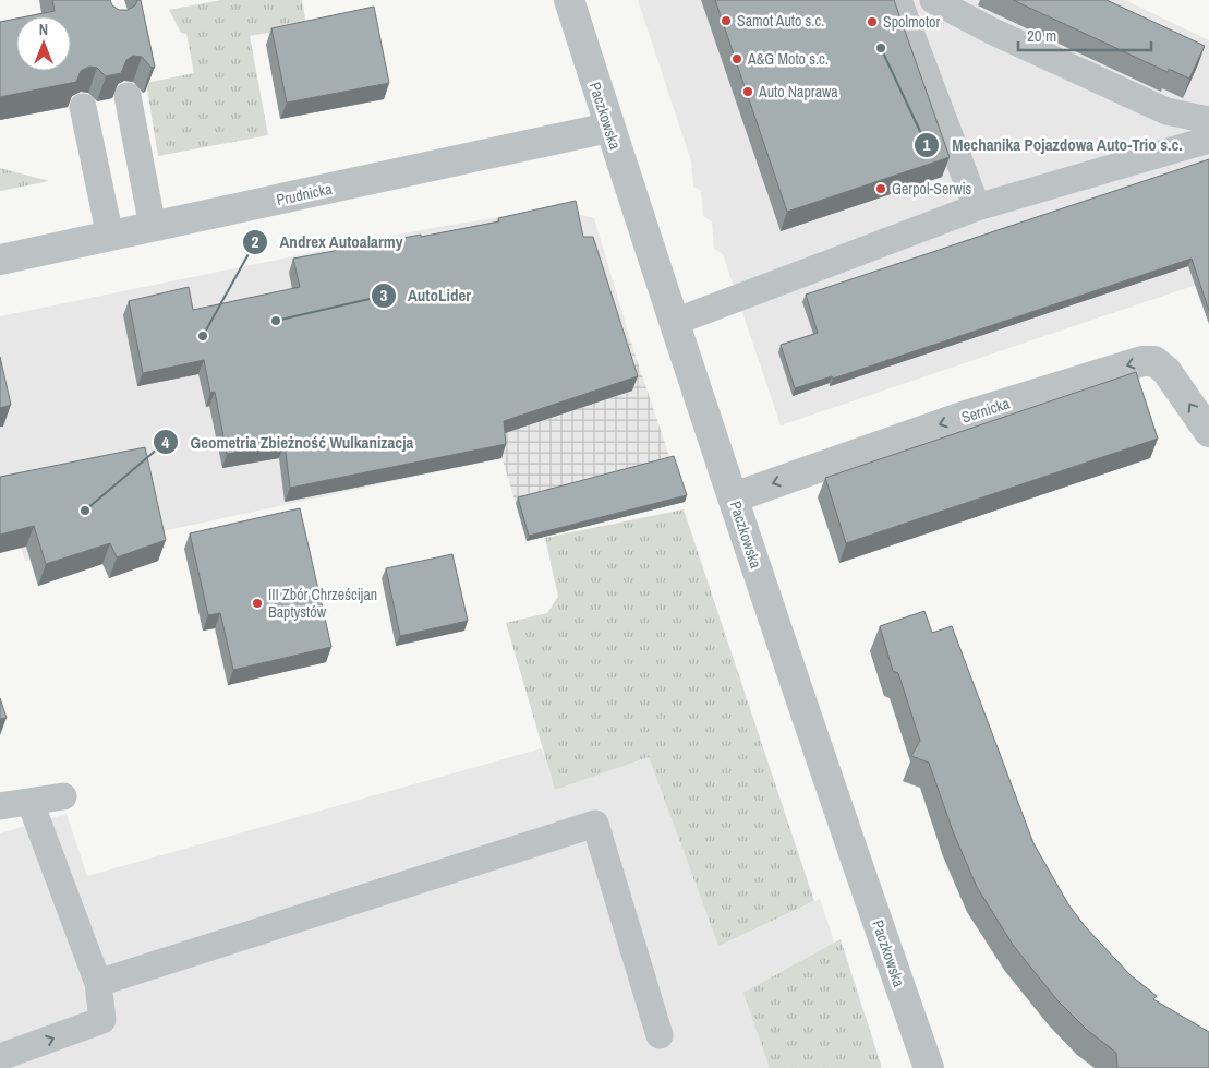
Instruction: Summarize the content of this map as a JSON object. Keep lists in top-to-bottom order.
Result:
{
  "streets": {
    "street": ["Paczkowska", "Prudnicka", "Sernicka"]
  },
  "crossings": [
    ["Paczkowska", "Prudnicka"],
    ["Paczkowska", "Sernicka"]
  ],
  "one_way": ["Sernicka"],
  "places": [
    "Samot Auto s.c.",
    "Spolmotor",
    "Mechanika Pojazdowa Auto-Trio s.c.",
    "A&G Moto s.c.",
    "Auto Naprawa",
    "Gerpol-Serwis",
    "AutoLider",
    "Andrex Autoalarmy",
    "Geometria Zbieżność Wulkanizacja",
    "III Zbór Chrześcijan Baptystów"
  ],
  "scale_bar": "20 m",
  "north": "top"
}
